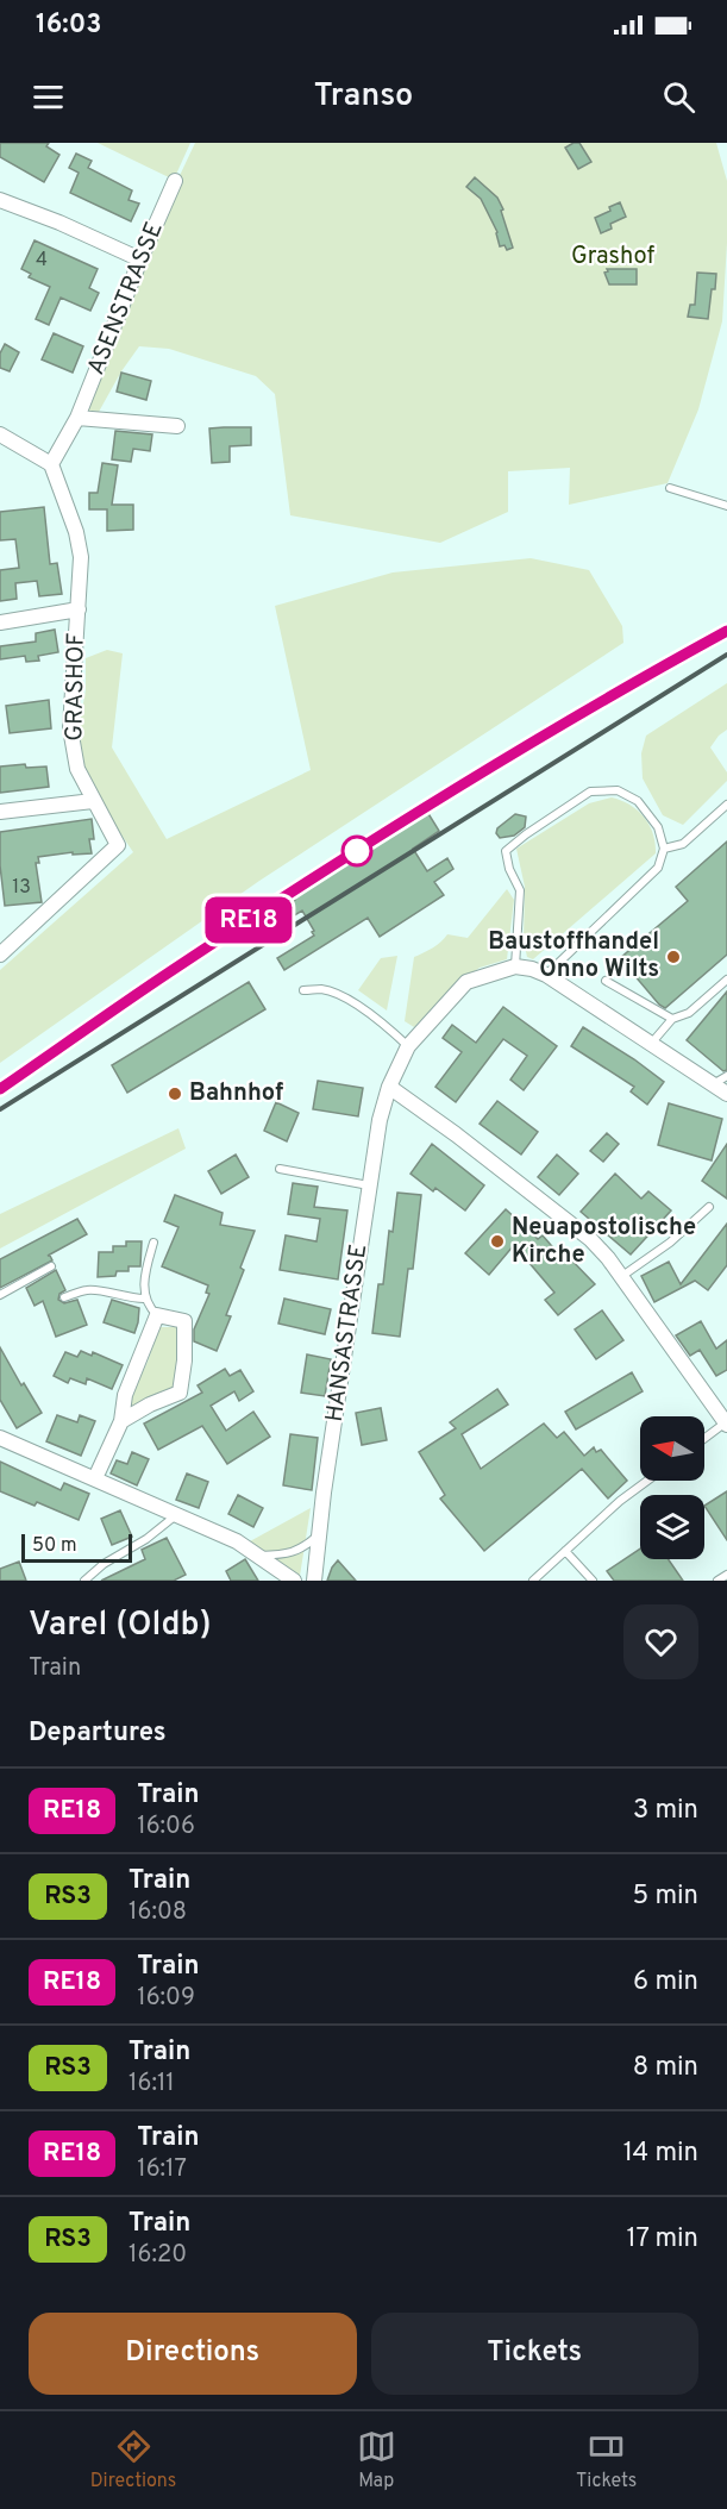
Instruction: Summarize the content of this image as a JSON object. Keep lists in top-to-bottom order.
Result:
{
  "streets": {
    "street": ["ASENSTRASSE", "GRASHOF", "HANSASTRASSE"]
  },
  "crossings": [
    ["ASENSTRASSE", "GRASHOF"]
  ],
  "parks": ["Grashof"],
  "places": ["Baustoffhandel Onno Wilts", "Bahnhof", "Neuapostolische Kirche"],
  "house_numbers": ["4", "13"],
  "scale_bar": "50 m",
  "north": "left",
  "page": {
    "status": "16:03",
    "header": "Transo",
    "on_map": "RE18",
    "scale": "50 m",
    "heading": [
      ["Varel (Oldb)", "Train"],
      "Departures"
    ],
    "list": [
      {
        "mark": "RE18",
        "name": "Train",
        "note": "16:06",
        "value": "3 min"
      },
      {
        "mark": "RS3",
        "name": "Train",
        "note": "16:08",
        "value": "5 min"
      },
      {
        "mark": "RE18",
        "name": "Train",
        "note": "16:09",
        "value": "6 min"
      },
      {
        "mark": "RS3",
        "name": "Train",
        "note": "16:11",
        "value": "8 min"
      },
      {
        "mark": "RE18",
        "name": "Train",
        "note": "16:17",
        "value": "14 min"
      },
      {
        "mark": "RS3",
        "name": "Train",
        "note": "16:20",
        "value": "17 min"
      }
    ],
    "buttons": ["Directions", "Tickets"],
    "tabs": ["Directions", "Map", "Tickets"]
  }
}
